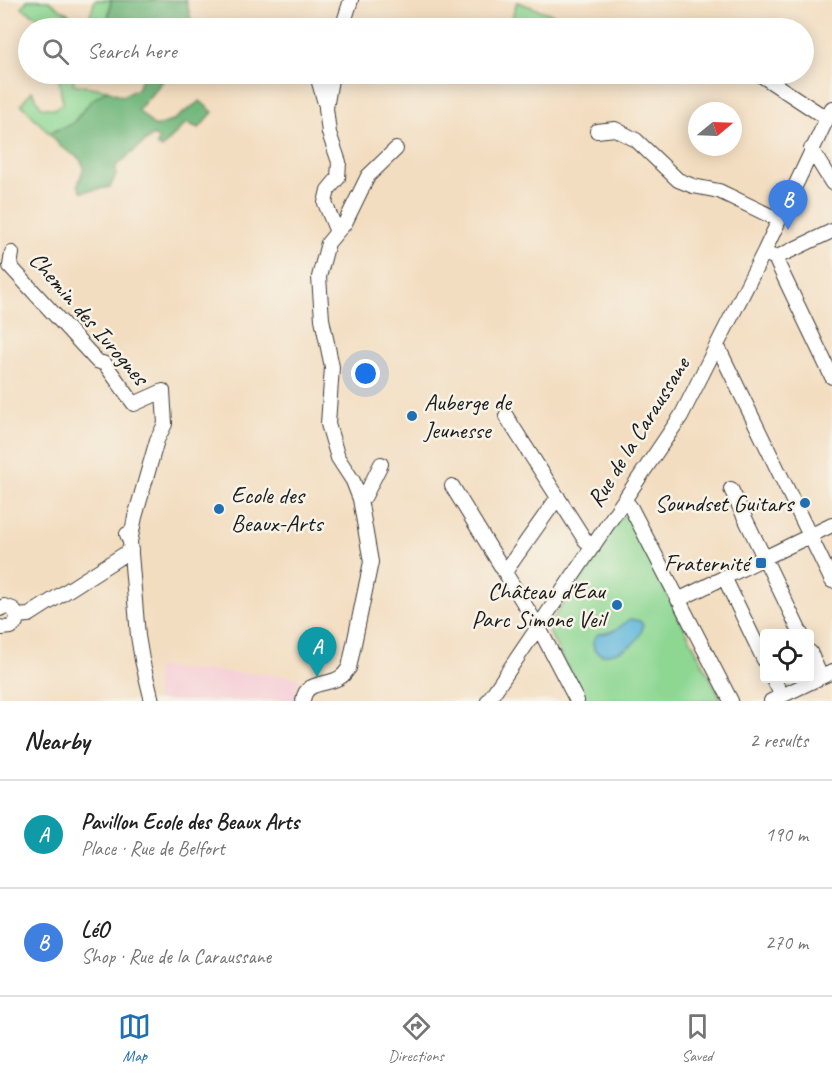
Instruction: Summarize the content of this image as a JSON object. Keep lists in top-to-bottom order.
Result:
{
  "streets": {
    "street": ["Chemin des Ivrognes", "Rue de la Caraussane"]
  },
  "places": {
    "other": [
      "Auberge de Jeunesse",
      "Soundset Guitars",
      "Ecole des Beaux-Arts",
      "Château d'Eau Parc Simone Veil"
    ],
    "transit": ["Fraternité"]
  },
  "north": "right",
  "page": {
    "search": "Search here",
    "pins": ["B", "A"],
    "heading": ["Nearby", "2 results"],
    "list": [
      {
        "mark": "A",
        "name": "Pavillon Ecole des Beaux Arts",
        "note": "Place · Rue de Belfort",
        "value": "190 m"
      },
      {
        "mark": "B",
        "name": "LéO",
        "note": "Shop · Rue de la Caraussane",
        "value": "270 m"
      }
    ],
    "nav": ["Map", "Directions", "Saved"]
  }
}
